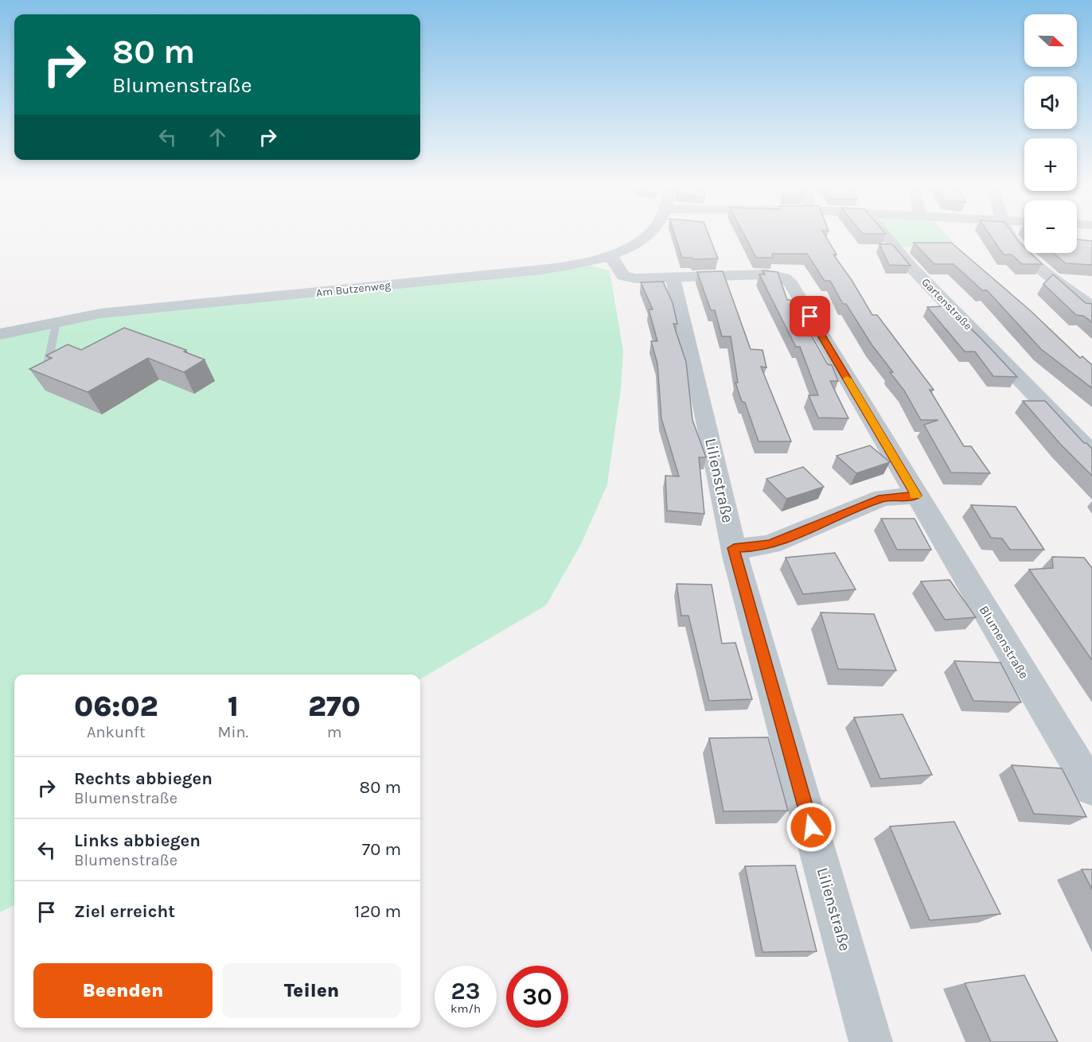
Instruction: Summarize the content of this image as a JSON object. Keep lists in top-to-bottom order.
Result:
{
  "streets": {
    "street": [
      "Am Butzenweg",
      "Gartenstraße",
      "Lilienstraße",
      "Blumenstraße"
    ]
  },
  "crossings": [
    ["Am Butzenweg", "Blumenstraße"],
    ["Lilienstraße", "Blumenstraße"]
  ],
  "north": "right",
  "page": {
    "map_buttons": ["+", "−"],
    "turn": ["80 m", "Blumenstraße"],
    "eta": [
      "06:02",
      "Ankunft",
      "1",
      "Min.",
      "270",
      "m"
    ],
    "list": [
      {
        "name": "Rechts abbiegen",
        "note": "Blumenstraße",
        "value": "80 m"
      },
      {
        "name": "Links abbiegen",
        "note": "Blumenstraße",
        "value": "70 m"
      },
      {
        "name": "Ziel erreicht",
        "value": "120 m"
      }
    ],
    "buttons": ["Beenden", "Teilen"],
    "speed": "23 km/h",
    "limit": "30"
  }
}
